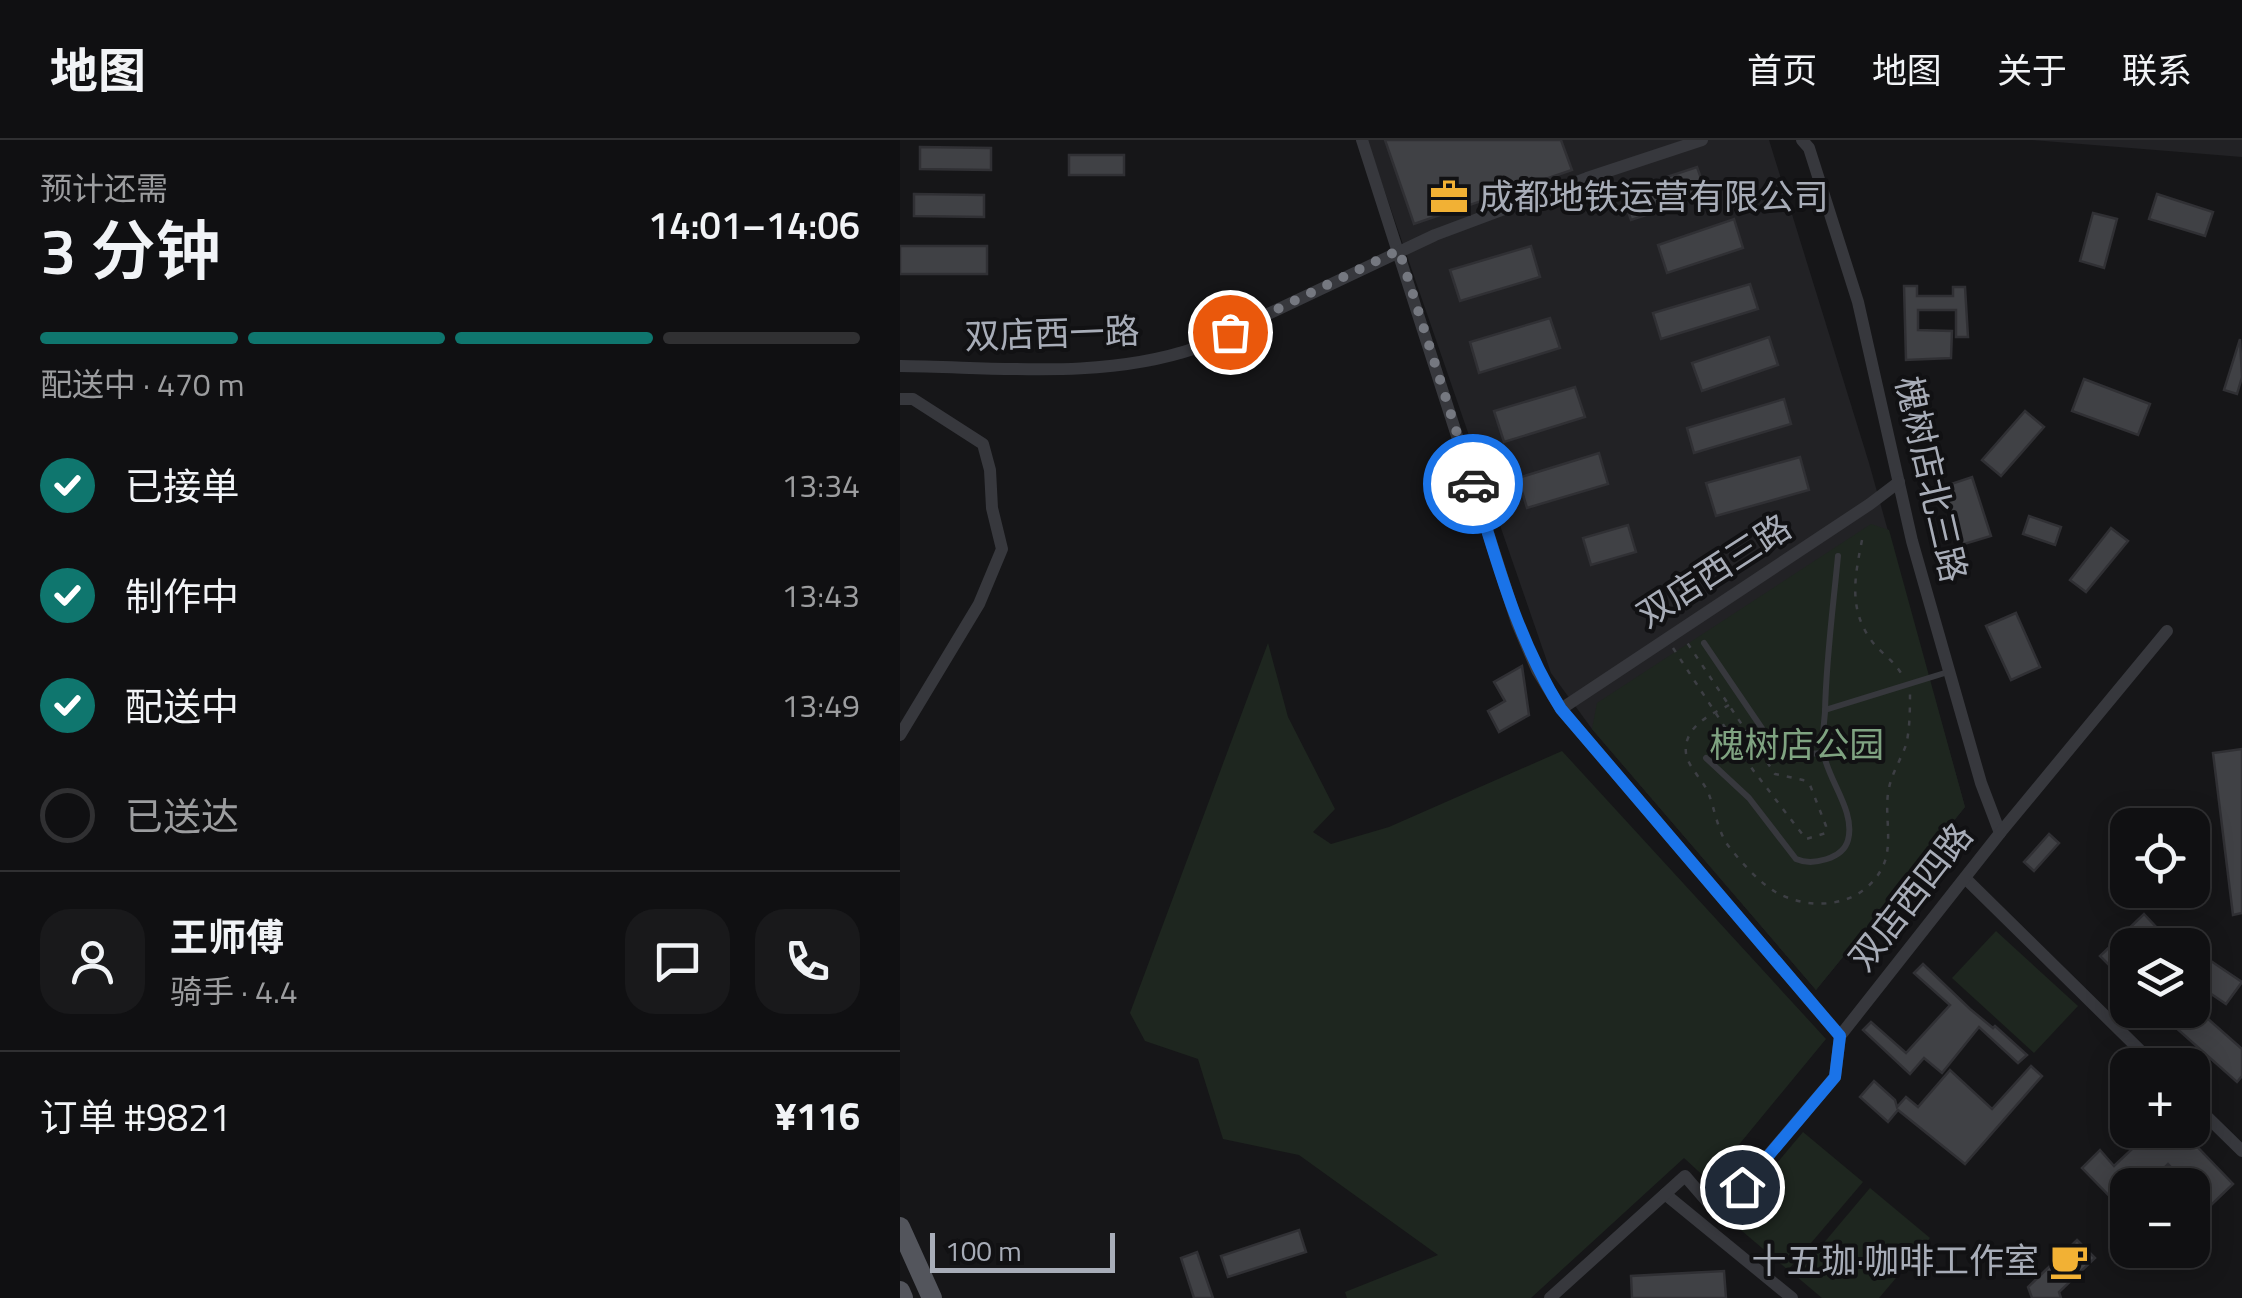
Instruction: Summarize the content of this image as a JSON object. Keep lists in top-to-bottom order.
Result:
{
  "streets": {
    "street": [
      "双店西一路",
      "槐树店北三路",
      "双店西三路",
      "双店西四路"
    ]
  },
  "crossings": [
    ["槐树店北三路", "双店西三路"],
    ["槐树店北三路", "双店西四路"]
  ],
  "parks": ["槐树店公园"],
  "places": {
    "office": ["成都地铁运营有限公司"],
    "cafe": ["十五珈·咖啡工作室"]
  },
  "scale_bar": "100 m",
  "page": {
    "header": "地图",
    "nav": [
      "首页",
      "地图",
      "关于",
      "联系"
    ],
    "heading": ["3 分钟", "预计还需", "14:01–14:06"],
    "panel": [
      "王师傅",
      "骑手 · 4.4",
      "订单 #9821",
      "¥116"
    ],
    "bar": "配送中 · 470 m",
    "list": [
      ["已接单", "13:34"],
      ["制作中", "13:43"],
      ["配送中", "13:49"],
      "已送达"
    ],
    "map_buttons": ["+", "−"],
    "scale": "100 m"
  }
}
